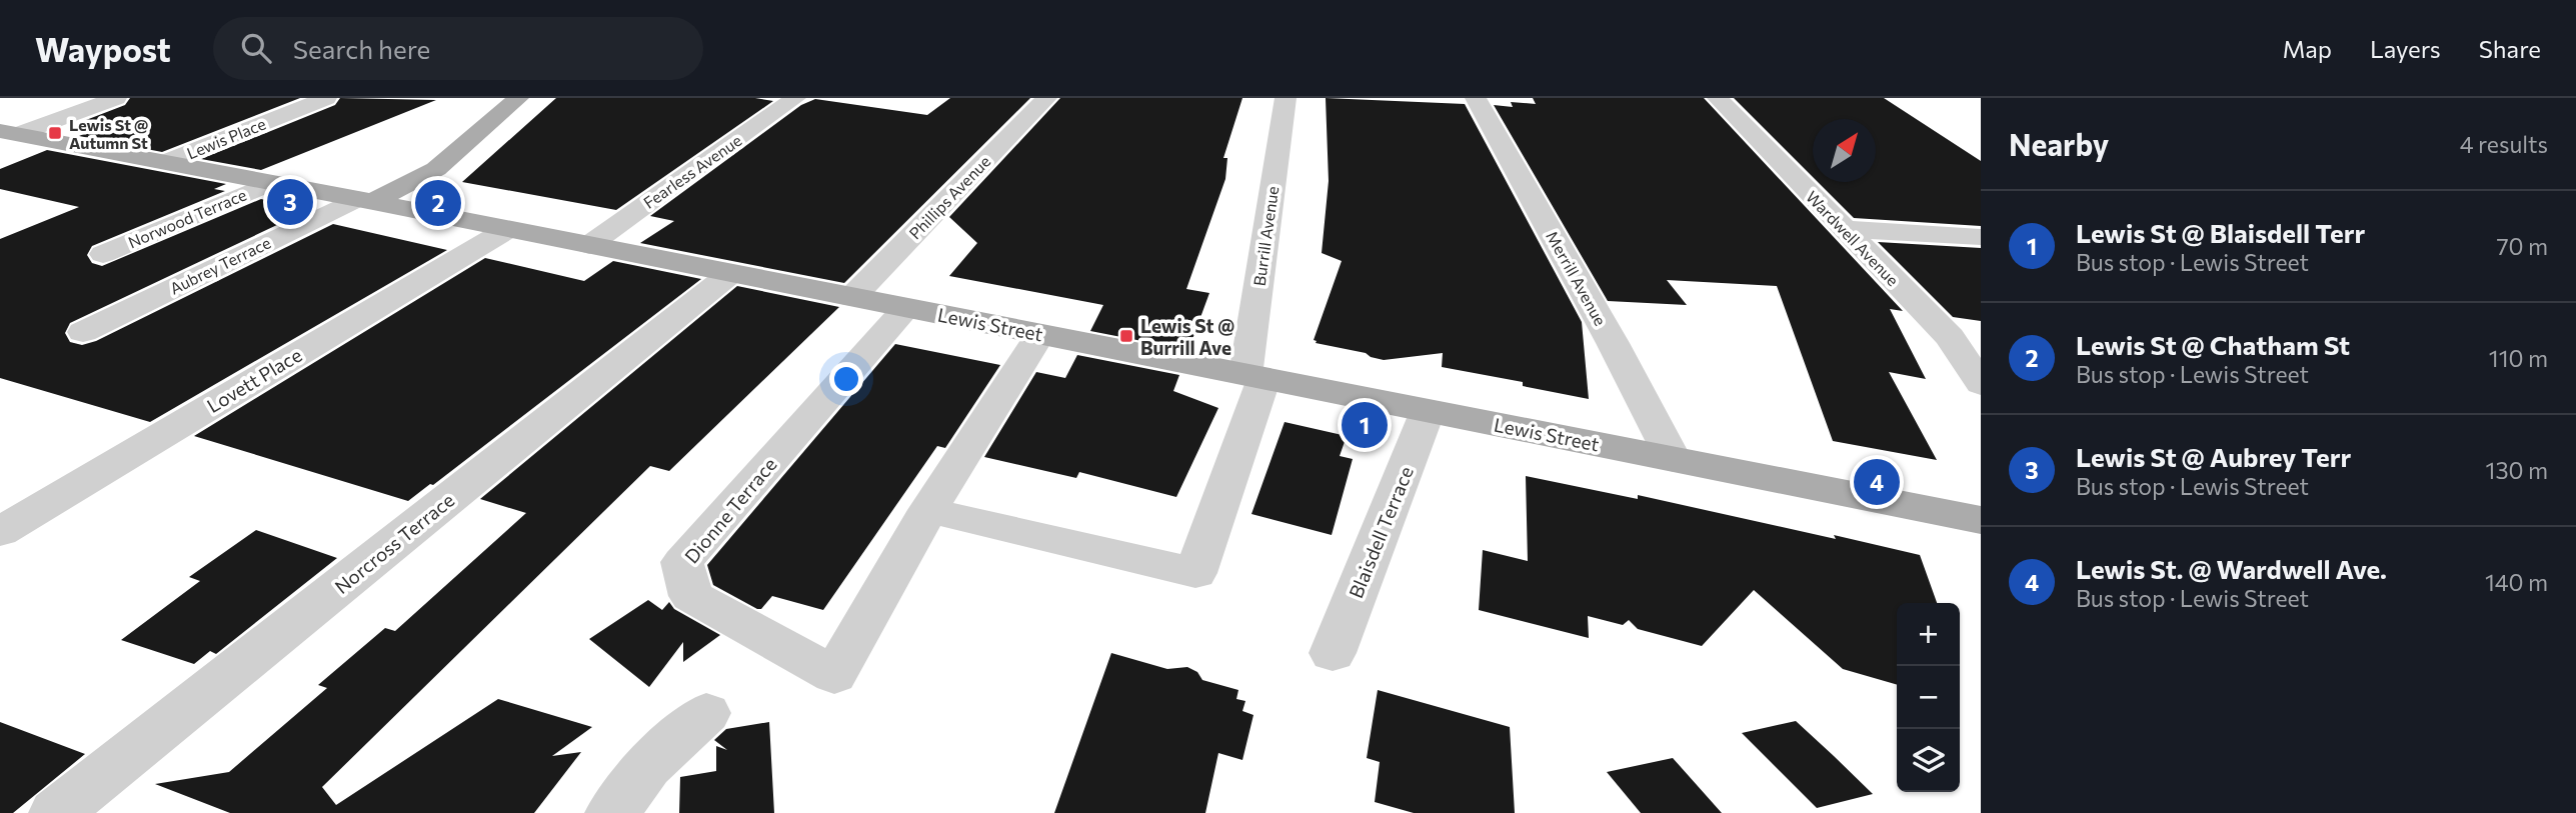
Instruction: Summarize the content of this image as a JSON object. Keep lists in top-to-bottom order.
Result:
{
  "streets": {
    "main road": ["Lewis Street"],
    "street": [
      "Lewis Place",
      "Fearless Avenue",
      "Phillips Avenue",
      "Norwood Terrace",
      "Burrill Avenue",
      "Wardwell Avenue",
      "Aubrey Terrace",
      "Merrill Avenue",
      "Lovett Place",
      "Dionne Terrace",
      "Blaisdell Terrace",
      "Norcross Terrace"
    ]
  },
  "crossings": [
    ["Lewis Place", "Lewis Street"],
    ["Fearless Avenue", "Lewis Street"],
    ["Phillips Avenue", "Lewis Street"],
    ["Norwood Terrace", "Lewis Street"],
    ["Burrill Avenue", "Lewis Street"],
    ["Burrill Avenue", "Dionne Terrace"],
    ["Aubrey Terrace", "Lewis Street"],
    ["Merrill Avenue", "Lewis Street"],
    ["Lewis Street", "Lovett Place"],
    ["Lewis Street", "Dionne Terrace"],
    ["Lewis Street", "Blaisdell Terrace"],
    ["Lewis Street", "Norcross Terrace"]
  ],
  "places": {
    "transit": ["Lewis St @ Autumn St", "Lewis St @ Burrill Ave"]
  },
  "north": "top right",
  "page": {
    "header": "Waypost",
    "search": "Search here",
    "nav": ["Map", "Layers", "Share"],
    "heading": ["Nearby", "4 results"],
    "pins": [
      "3",
      "2",
      "1",
      "4"
    ],
    "list": [
      {
        "mark": "1",
        "name": "Lewis St @ Blaisdell Terr",
        "note": "Bus stop · Lewis Street",
        "value": "70 m"
      },
      {
        "mark": "2",
        "name": "Lewis St @ Chatham St",
        "note": "Bus stop · Lewis Street",
        "value": "110 m"
      },
      {
        "mark": "3",
        "name": "Lewis St @ Aubrey Terr",
        "note": "Bus stop · Lewis Street",
        "value": "130 m"
      },
      {
        "mark": "4",
        "name": "Lewis St. @ Wardwell Ave.",
        "note": "Bus stop · Lewis Street",
        "value": "140 m"
      }
    ],
    "map_buttons": ["+", "−"]
  }
}
